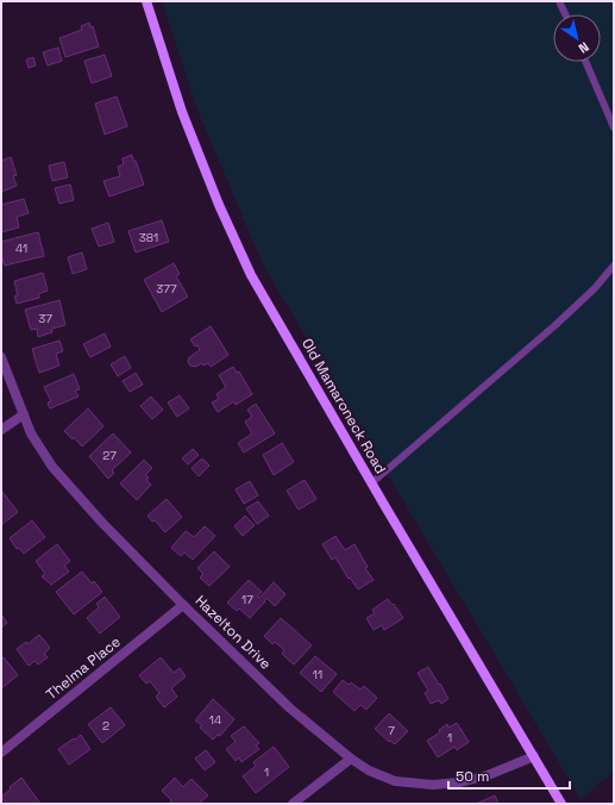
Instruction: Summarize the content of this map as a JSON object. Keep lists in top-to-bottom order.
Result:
{
  "streets": {
    "main road": ["Old Mamaroneck Road"],
    "street": ["Hazelton Drive", "Thelma Place"]
  },
  "crossings": [
    ["Old Mamaroneck Road", "Hazelton Drive"],
    ["Hazelton Drive", "Thelma Place"]
  ],
  "house_numbers": [
    "381",
    "41",
    "377",
    "37",
    "27",
    "17",
    "11",
    "14",
    "2",
    "7",
    "1",
    "1"
  ],
  "scale_bar": "50 m",
  "north": "bottom right"
}
